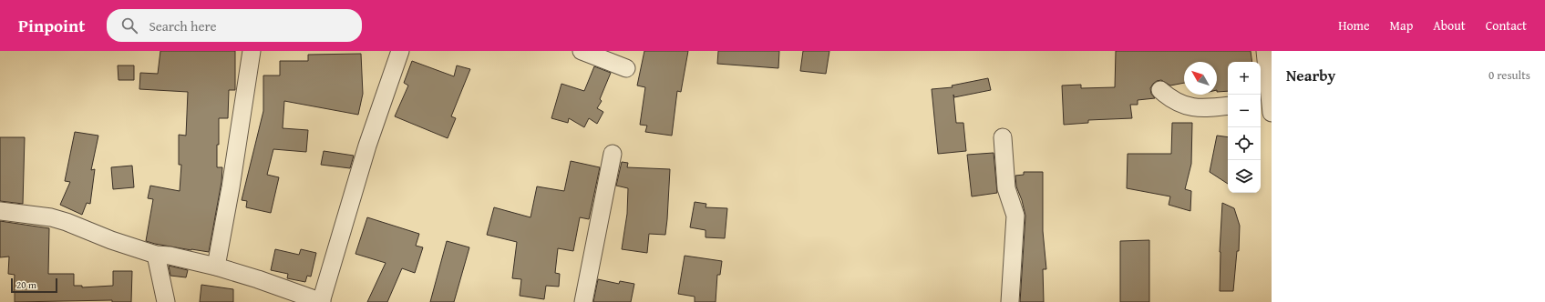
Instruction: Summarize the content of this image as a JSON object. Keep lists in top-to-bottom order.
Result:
{
  "scale_bar": "20 m",
  "north": "top left",
  "page": {
    "header": "Pinpoint",
    "search": "Search here",
    "nav": [
      "Home",
      "Map",
      "About",
      "Contact"
    ],
    "heading": ["Nearby", "0 results"],
    "map_buttons": ["+", "−"],
    "scale": "20 m"
  }
}
